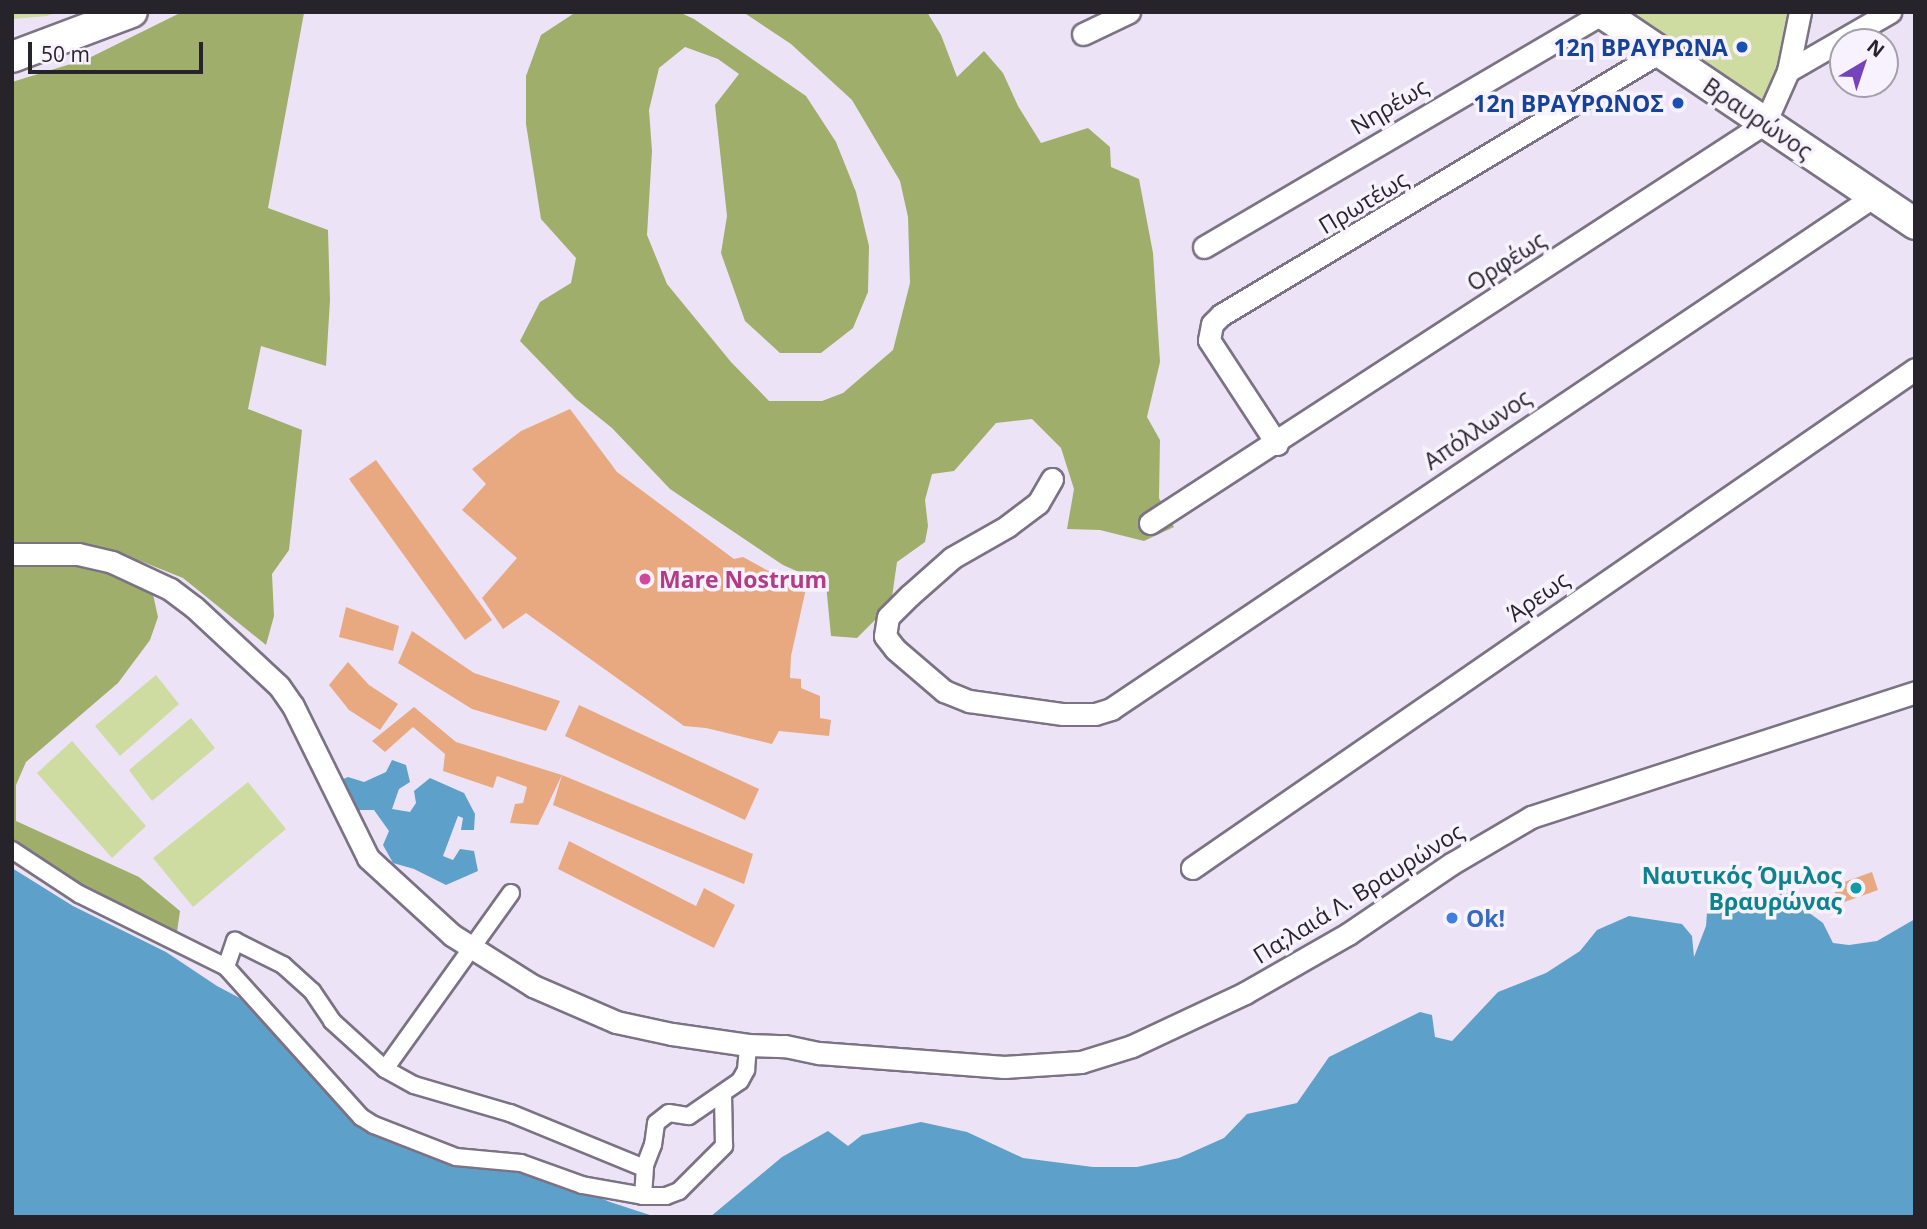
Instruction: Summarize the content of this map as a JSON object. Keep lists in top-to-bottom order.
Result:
{
  "streets": {
    "main road": ["Βραυρώνος"],
    "street": [
      "Νηρέως",
      "Πρωτέως",
      "Ορφέως",
      "Απόλλωνος",
      "Άρεως",
      "Πα;λαιά Λ. Βραυρώνος"
    ]
  },
  "crossings": [
    ["Νηρέως", "Βραυρώνος"],
    ["Βραυρώνος", "Πρωτέως"],
    ["Βραυρώνος", "Ορφέως"],
    ["Βραυρώνος", "Απόλλωνος"],
    ["Πρωτέως", "Ορφέως"]
  ],
  "places": [
    "12η ΒΡΑΥΡΩΝΑ",
    "12η ΒΡΑΥΡΩΝΟΣ",
    "Mare Nostrum",
    "Ναυτικός Όμιλος Βραυρώνας",
    "Ok!"
  ],
  "scale_bar": "50 m",
  "north": "top right"
}
